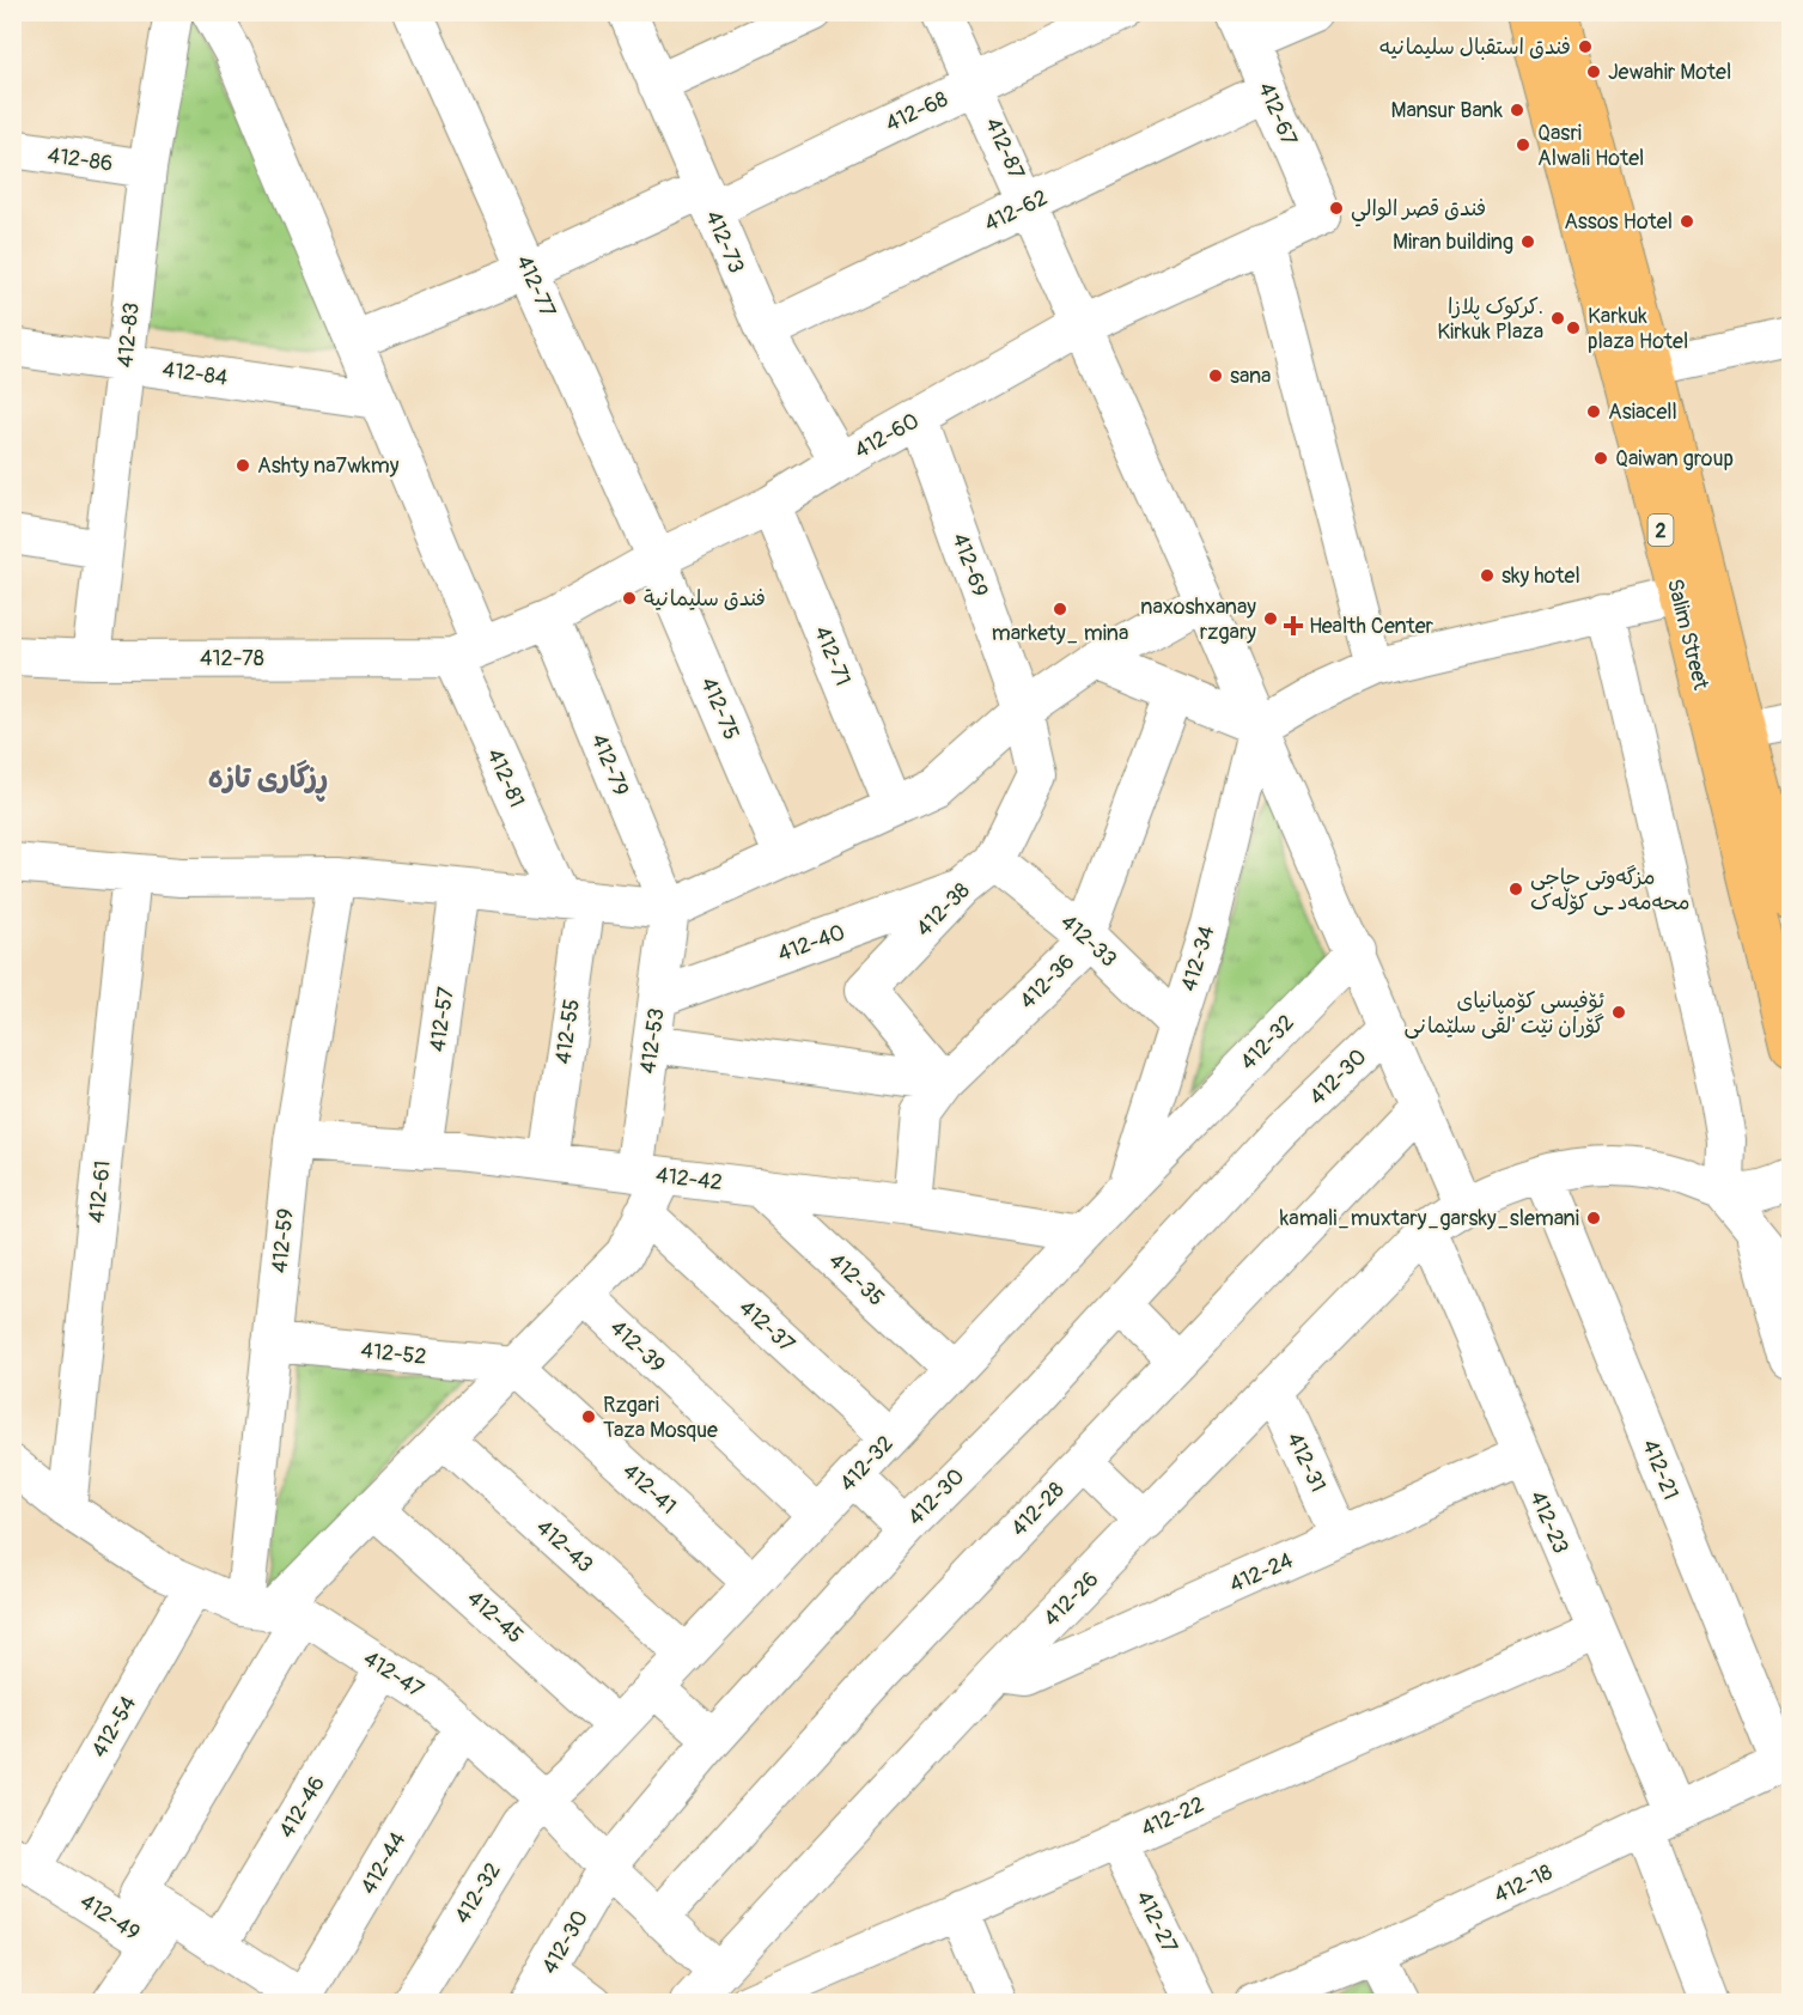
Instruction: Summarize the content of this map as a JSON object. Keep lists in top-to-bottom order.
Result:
{
  "streets": {
    "main road": ["2", "Salim Street"],
    "street": [
      "412-68",
      "412-67",
      "412-87",
      "412-86",
      "412-62",
      "412-73",
      "412-77",
      "412-83",
      "412-84",
      "412-60",
      "412-69",
      "412-71",
      "412-78",
      "412-75",
      "412-79",
      "412-81",
      "412-38",
      "412-33",
      "412-40",
      "412-34",
      "412-36",
      "412-57",
      "412-55",
      "412-53",
      "412-32",
      "412-30",
      "412-42",
      "412-61",
      "412-59",
      "412-35",
      "412-37",
      "412-39",
      "412-52",
      "412-31",
      "412-21",
      "412-41",
      "412-28",
      "412-23",
      "412-43",
      "412-24",
      "412-26",
      "412-45",
      "412-47",
      "412-54",
      "412-46",
      "412-22",
      "412-44",
      "412-18",
      "412-49",
      "412-27"
    ]
  },
  "crossings": [
    ["412-68", "412-87"],
    ["412-68", "412-73"],
    ["412-68", "412-77"],
    ["412-68", "412-81"],
    ["412-67", "412-62"],
    ["412-67", "412-60"],
    ["412-87", "412-62"],
    ["412-87", "412-60"],
    ["412-87", "412-34"],
    ["412-87", "412-32"],
    ["412-87", "412-30"],
    ["412-87", "412-28"],
    ["412-87", "412-26"],
    ["412-86", "412-83"],
    ["412-62", "412-73"],
    ["412-73", "412-60"],
    ["412-77", "412-60"],
    ["412-77", "412-75"],
    ["412-83", "412-84"],
    ["412-83", "412-78"],
    ["412-84", "412-81"],
    ["412-60", "412-69"],
    ["412-60", "412-71"],
    ["412-60", "412-78"],
    ["412-60", "412-75"],
    ["412-60", "412-79"],
    ["412-60", "412-81"],
    ["412-69", "412-38"],
    ["412-78", "412-81"],
    ["412-79", "412-53"],
    ["412-81", "412-55"],
    ["412-38", "412-33"],
    ["412-38", "412-40"],
    ["412-38", "412-36"],
    ["412-33", "412-34"],
    ["412-33", "412-36"],
    ["412-40", "412-53"],
    ["412-34", "412-32"],
    ["412-36", "412-42"],
    ["412-57", "412-42"],
    ["412-55", "412-42"],
    ["412-53", "412-42"],
    ["412-53", "412-59"],
    ["412-53", "412-37"],
    ["412-53", "412-39"],
    ["412-53", "412-52"],
    ["412-53", "412-41"],
    ["412-53", "412-43"],
    ["412-53", "412-45"],
    ["412-53", "412-47"],
    ["412-32", "412-42"],
    ["412-32", "412-35"],
    ["412-32", "412-37"],
    ["412-32", "412-39"],
    ["412-32", "412-41"],
    ["412-32", "412-43"],
    ["412-32", "412-45"],
    ["412-32", "412-47"],
    ["412-30", "412-47"],
    ["412-42", "412-59"],
    ["412-42", "412-35"],
    ["412-61", "412-47"],
    ["412-59", "412-52"],
    ["412-59", "412-47"],
    ["412-52", "412-41"],
    ["412-31", "412-24"],
    ["412-31", "412-26"],
    ["412-21", "412-26"],
    ["412-21", "412-18"],
    ["412-28", "412-47"],
    ["412-23", "412-24"],
    ["412-23", "412-26"],
    ["412-23", "412-22"],
    ["412-23", "412-18"],
    ["412-24", "412-26"],
    ["412-26", "412-47"],
    ["412-47", "412-54"],
    ["412-47", "412-46"],
    ["412-47", "412-44"],
    ["412-54", "412-49"],
    ["412-46", "412-49"],
    ["412-22", "412-27"],
    ["412-44", "412-49"]
  ],
  "districts": ["ڕزگاری تازە"],
  "places": {
    "other": [
      "فندق استقبال سليمانيه",
      "Jewahir Motel",
      "Mansur Bank",
      "Qasri Alwali Hotel",
      "فندق قصر الوالي",
      "Assos Hotel",
      "Miran building",
      "کرکوک پلازا. Kirkuk Plaza",
      "Karkuk plaza Hotel",
      "sana",
      "Asiacell",
      "Qaiwan group",
      "Ashty na7wkmy",
      "sky hotel",
      "فندق سليمانية",
      "markety_ mina",
      "naxoshxanay rzgary",
      "مزگەوتی حاجی محەمەد ـی کۆڵەک",
      "ئۆفیسی کۆمپانیای گۆران نێت 'لقی سلێمانی",
      "kamali_muxtary_garsky_slemani",
      "Rzgari Taza Mosque"
    ],
    "health": ["Health Center"]
  }
}
